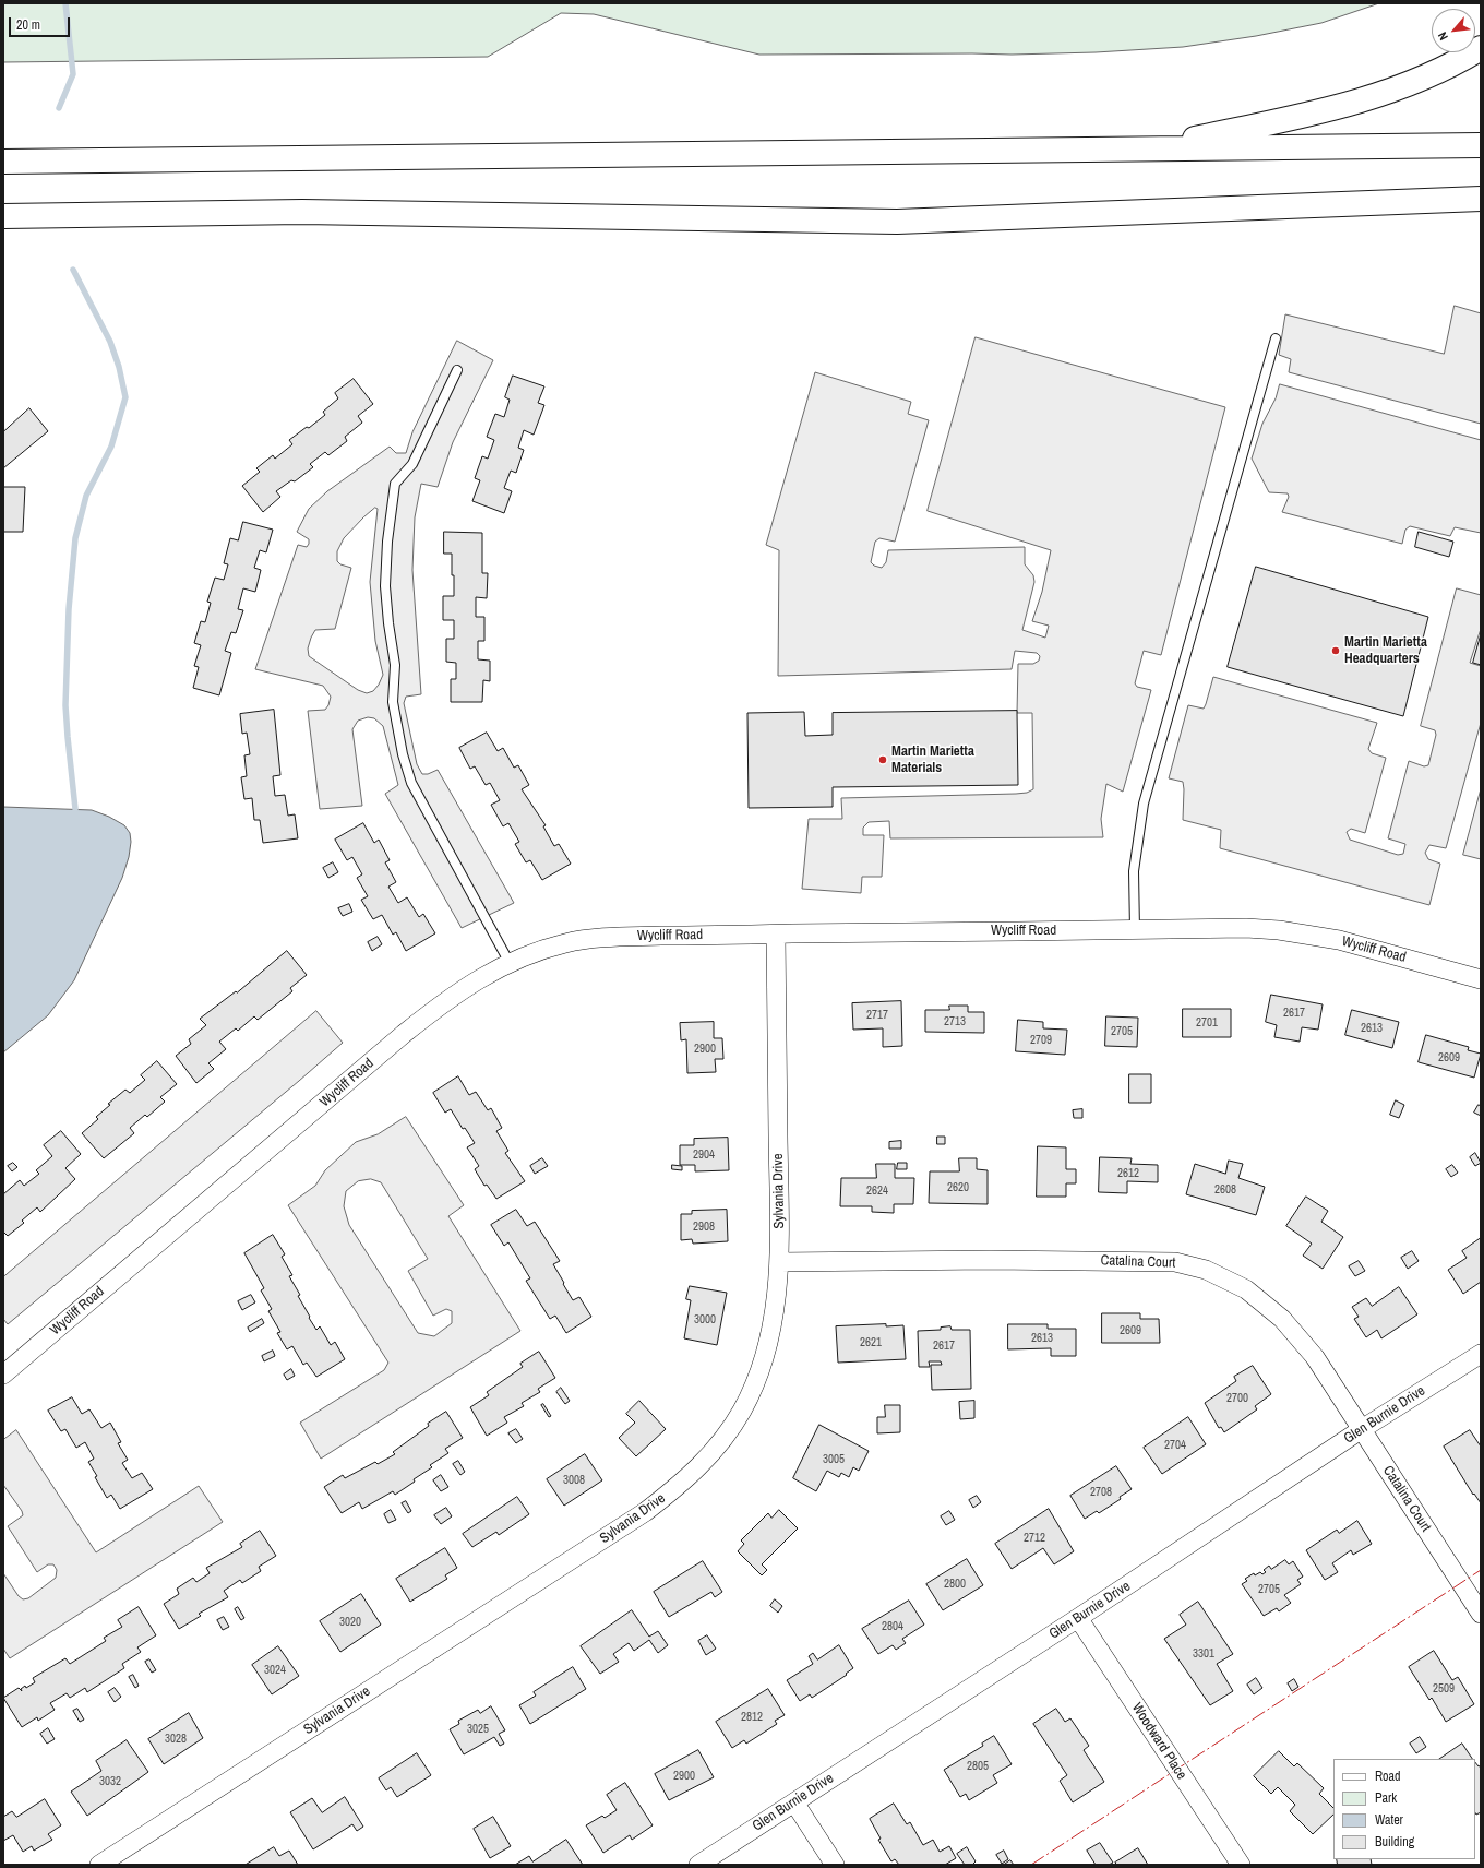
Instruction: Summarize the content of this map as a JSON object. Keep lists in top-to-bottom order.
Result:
{
  "streets": {
    "street": [
      "Wycliff Road",
      "Sylvania Drive",
      "Catalina Court",
      "Glen Burnie Drive",
      "Woodward Place"
    ]
  },
  "crossings": [
    ["Wycliff Road", "Sylvania Drive"],
    ["Sylvania Drive", "Catalina Court"],
    ["Catalina Court", "Glen Burnie Drive"],
    ["Glen Burnie Drive", "Woodward Place"]
  ],
  "places": ["Martin Marietta Headquarters", "Martin Marietta Materials"],
  "house_numbers": [
    "2617",
    "2717",
    "2713",
    "2701",
    "2613",
    "2705",
    "2709",
    "2900",
    "2609",
    "2904",
    "2612",
    "2620",
    "2608",
    "2624",
    "2908",
    "3000",
    "2609",
    "2613",
    "2621",
    "2617",
    "2700",
    "2704",
    "3005",
    "3008",
    "2708",
    "2712",
    "2800",
    "2705",
    "3020",
    "2804",
    "3301",
    "3024",
    "2509",
    "2812",
    "3025",
    "3028",
    "2805",
    "2900",
    "3032"
  ],
  "legend": [
    "Road",
    "Park",
    "Water",
    "Building"
  ],
  "scale_bar": "20 m",
  "north": "bottom left"
}
